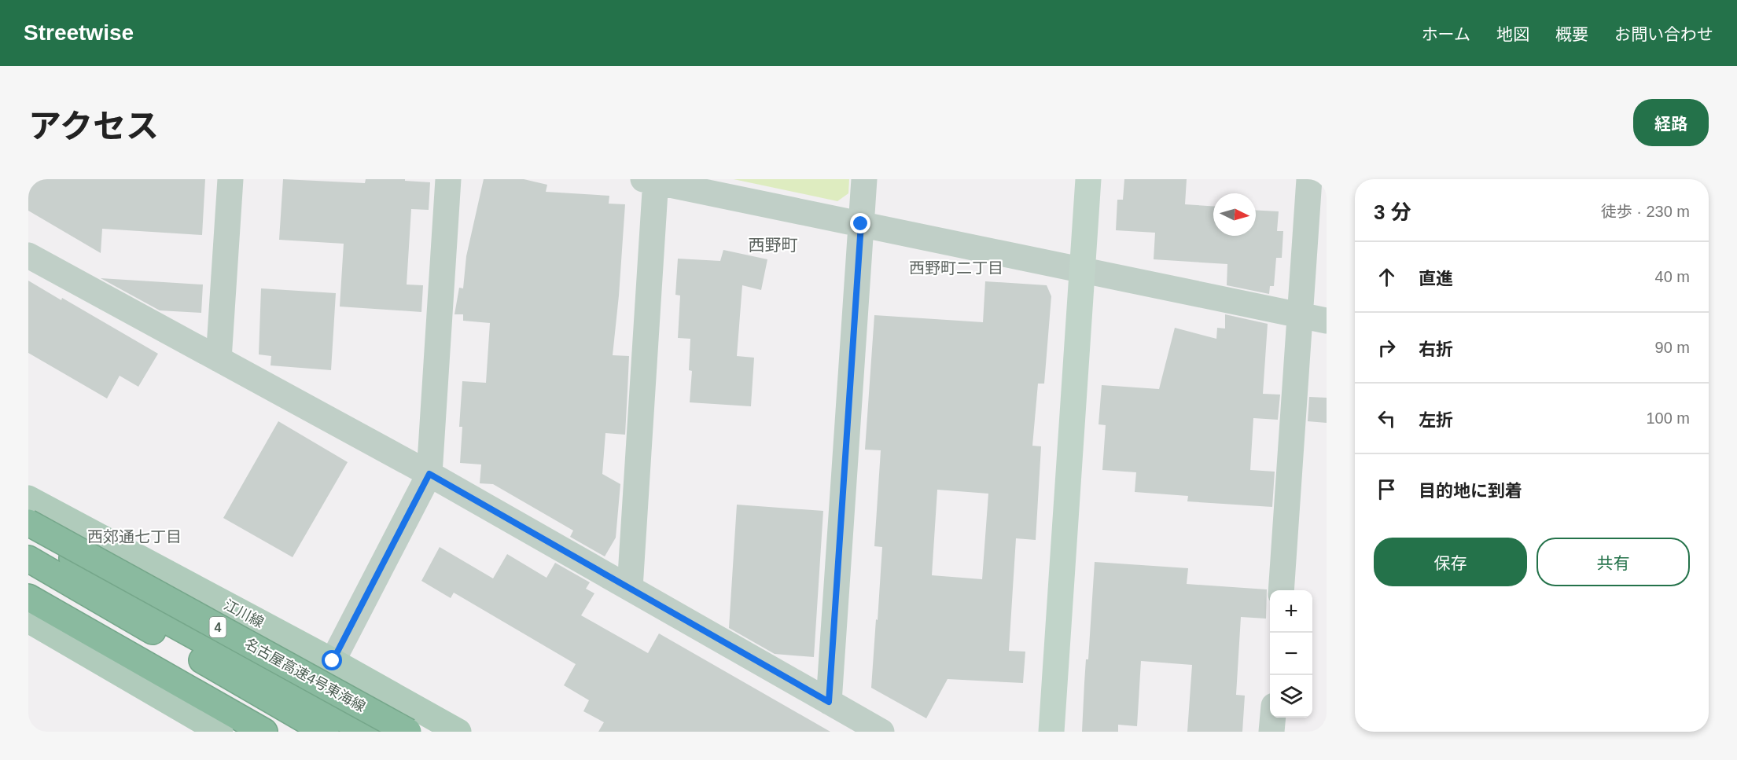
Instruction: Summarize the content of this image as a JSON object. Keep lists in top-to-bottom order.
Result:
{
  "streets": {
    "highway": ["4", "名古屋高速4号東海線"],
    "main road": ["江川線"]
  },
  "districts": ["西野町", "西野町二丁目", "西郊通七丁目"],
  "north": "right",
  "page": {
    "header": "Streetwise",
    "nav": [
      "ホーム",
      "地図",
      "概要",
      "お問い合わせ"
    ],
    "title": "アクセス",
    "buttons": [
      "経路",
      ["保存", "共有"]
    ],
    "heading": ["3 分", "徒歩 · 230 m"],
    "list": [
      ["直進", "40 m"],
      ["右折", "90 m"],
      ["左折", "100 m"],
      "目的地に到着"
    ],
    "map_buttons": ["+", "−"]
  }
}
